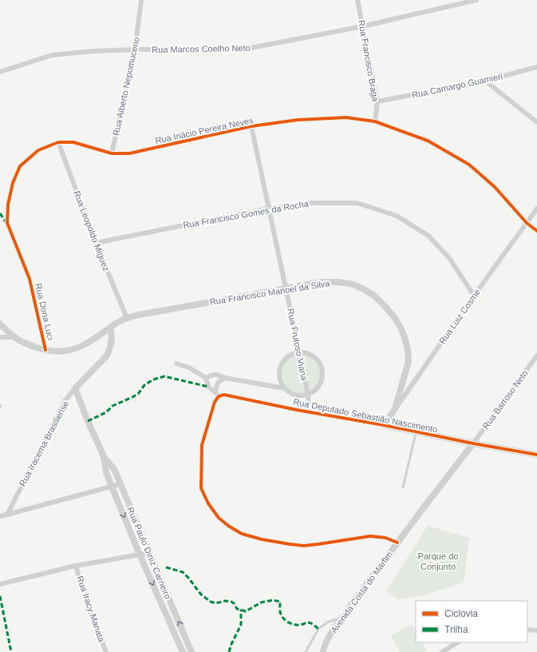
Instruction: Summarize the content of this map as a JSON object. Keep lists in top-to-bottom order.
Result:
{
  "streets": {
    "street": [
      "Rua Marcos Coelho Neto",
      "Rua Francisco Braga",
      "Rua Camargo Guamieri",
      "Rua Alberto Nepomuceno",
      "Rua Inácio Pereira Neves",
      "Rua Francisco Gomes da Rocha",
      "Rua Leopoldo Miguez",
      "Rua Francisco Manoel da Silva",
      "Rua Dona Luci",
      "Rua Luiz Cosme",
      "Rua Frutoso Viana",
      "Rua Barroso Neto",
      "Rua Deputado Sebastião Nascimento",
      "Rua Iracema Brasiliense",
      "Rua Paulo Diniz Carneiro",
      "Avenida Costa do Marfim",
      "Rua Iracy Manata"
    ]
  },
  "crossings": [
    ["Rua Marcos Coelho Neto", "Rua Francisco Braga"],
    ["Rua Marcos Coelho Neto", "Rua Alberto Nepomuceno"],
    ["Rua Francisco Braga", "Rua Camargo Guamieri"],
    ["Rua Francisco Braga", "Rua Inácio Pereira Neves"],
    ["Rua Alberto Nepomuceno", "Rua Inácio Pereira Neves"],
    ["Rua Inácio Pereira Neves", "Rua Leopoldo Miguez"],
    ["Rua Inácio Pereira Neves", "Rua Dona Luci"],
    ["Rua Inácio Pereira Neves", "Rua Luiz Cosme"],
    ["Rua Inácio Pereira Neves", "Rua Frutoso Viana"],
    ["Rua Francisco Gomes da Rocha", "Rua Leopoldo Miguez"],
    ["Rua Francisco Gomes da Rocha", "Rua Luiz Cosme"],
    ["Rua Francisco Gomes da Rocha", "Rua Frutoso Viana"],
    ["Rua Leopoldo Miguez", "Rua Francisco Manoel da Silva"],
    ["Rua Francisco Manoel da Silva", "Rua Dona Luci"],
    ["Rua Francisco Manoel da Silva", "Rua Luiz Cosme"],
    ["Rua Francisco Manoel da Silva", "Rua Frutoso Viana"],
    ["Rua Francisco Manoel da Silva", "Rua Iracema Brasiliense"],
    ["Rua Luiz Cosme", "Rua Deputado Sebastião Nascimento"],
    ["Rua Frutoso Viana", "Rua Deputado Sebastião Nascimento"],
    ["Rua Barroso Neto", "Rua Deputado Sebastião Nascimento"],
    ["Rua Barroso Neto", "Avenida Costa do Marfim"],
    ["Rua Deputado Sebastião Nascimento", "Avenida Costa do Marfim"],
    ["Rua Iracema Brasiliense", "Rua Paulo Diniz Carneiro"]
  ],
  "parks": ["Parque do Conjunto"],
  "legend": ["Ciclovia", "Trilha"]
}
